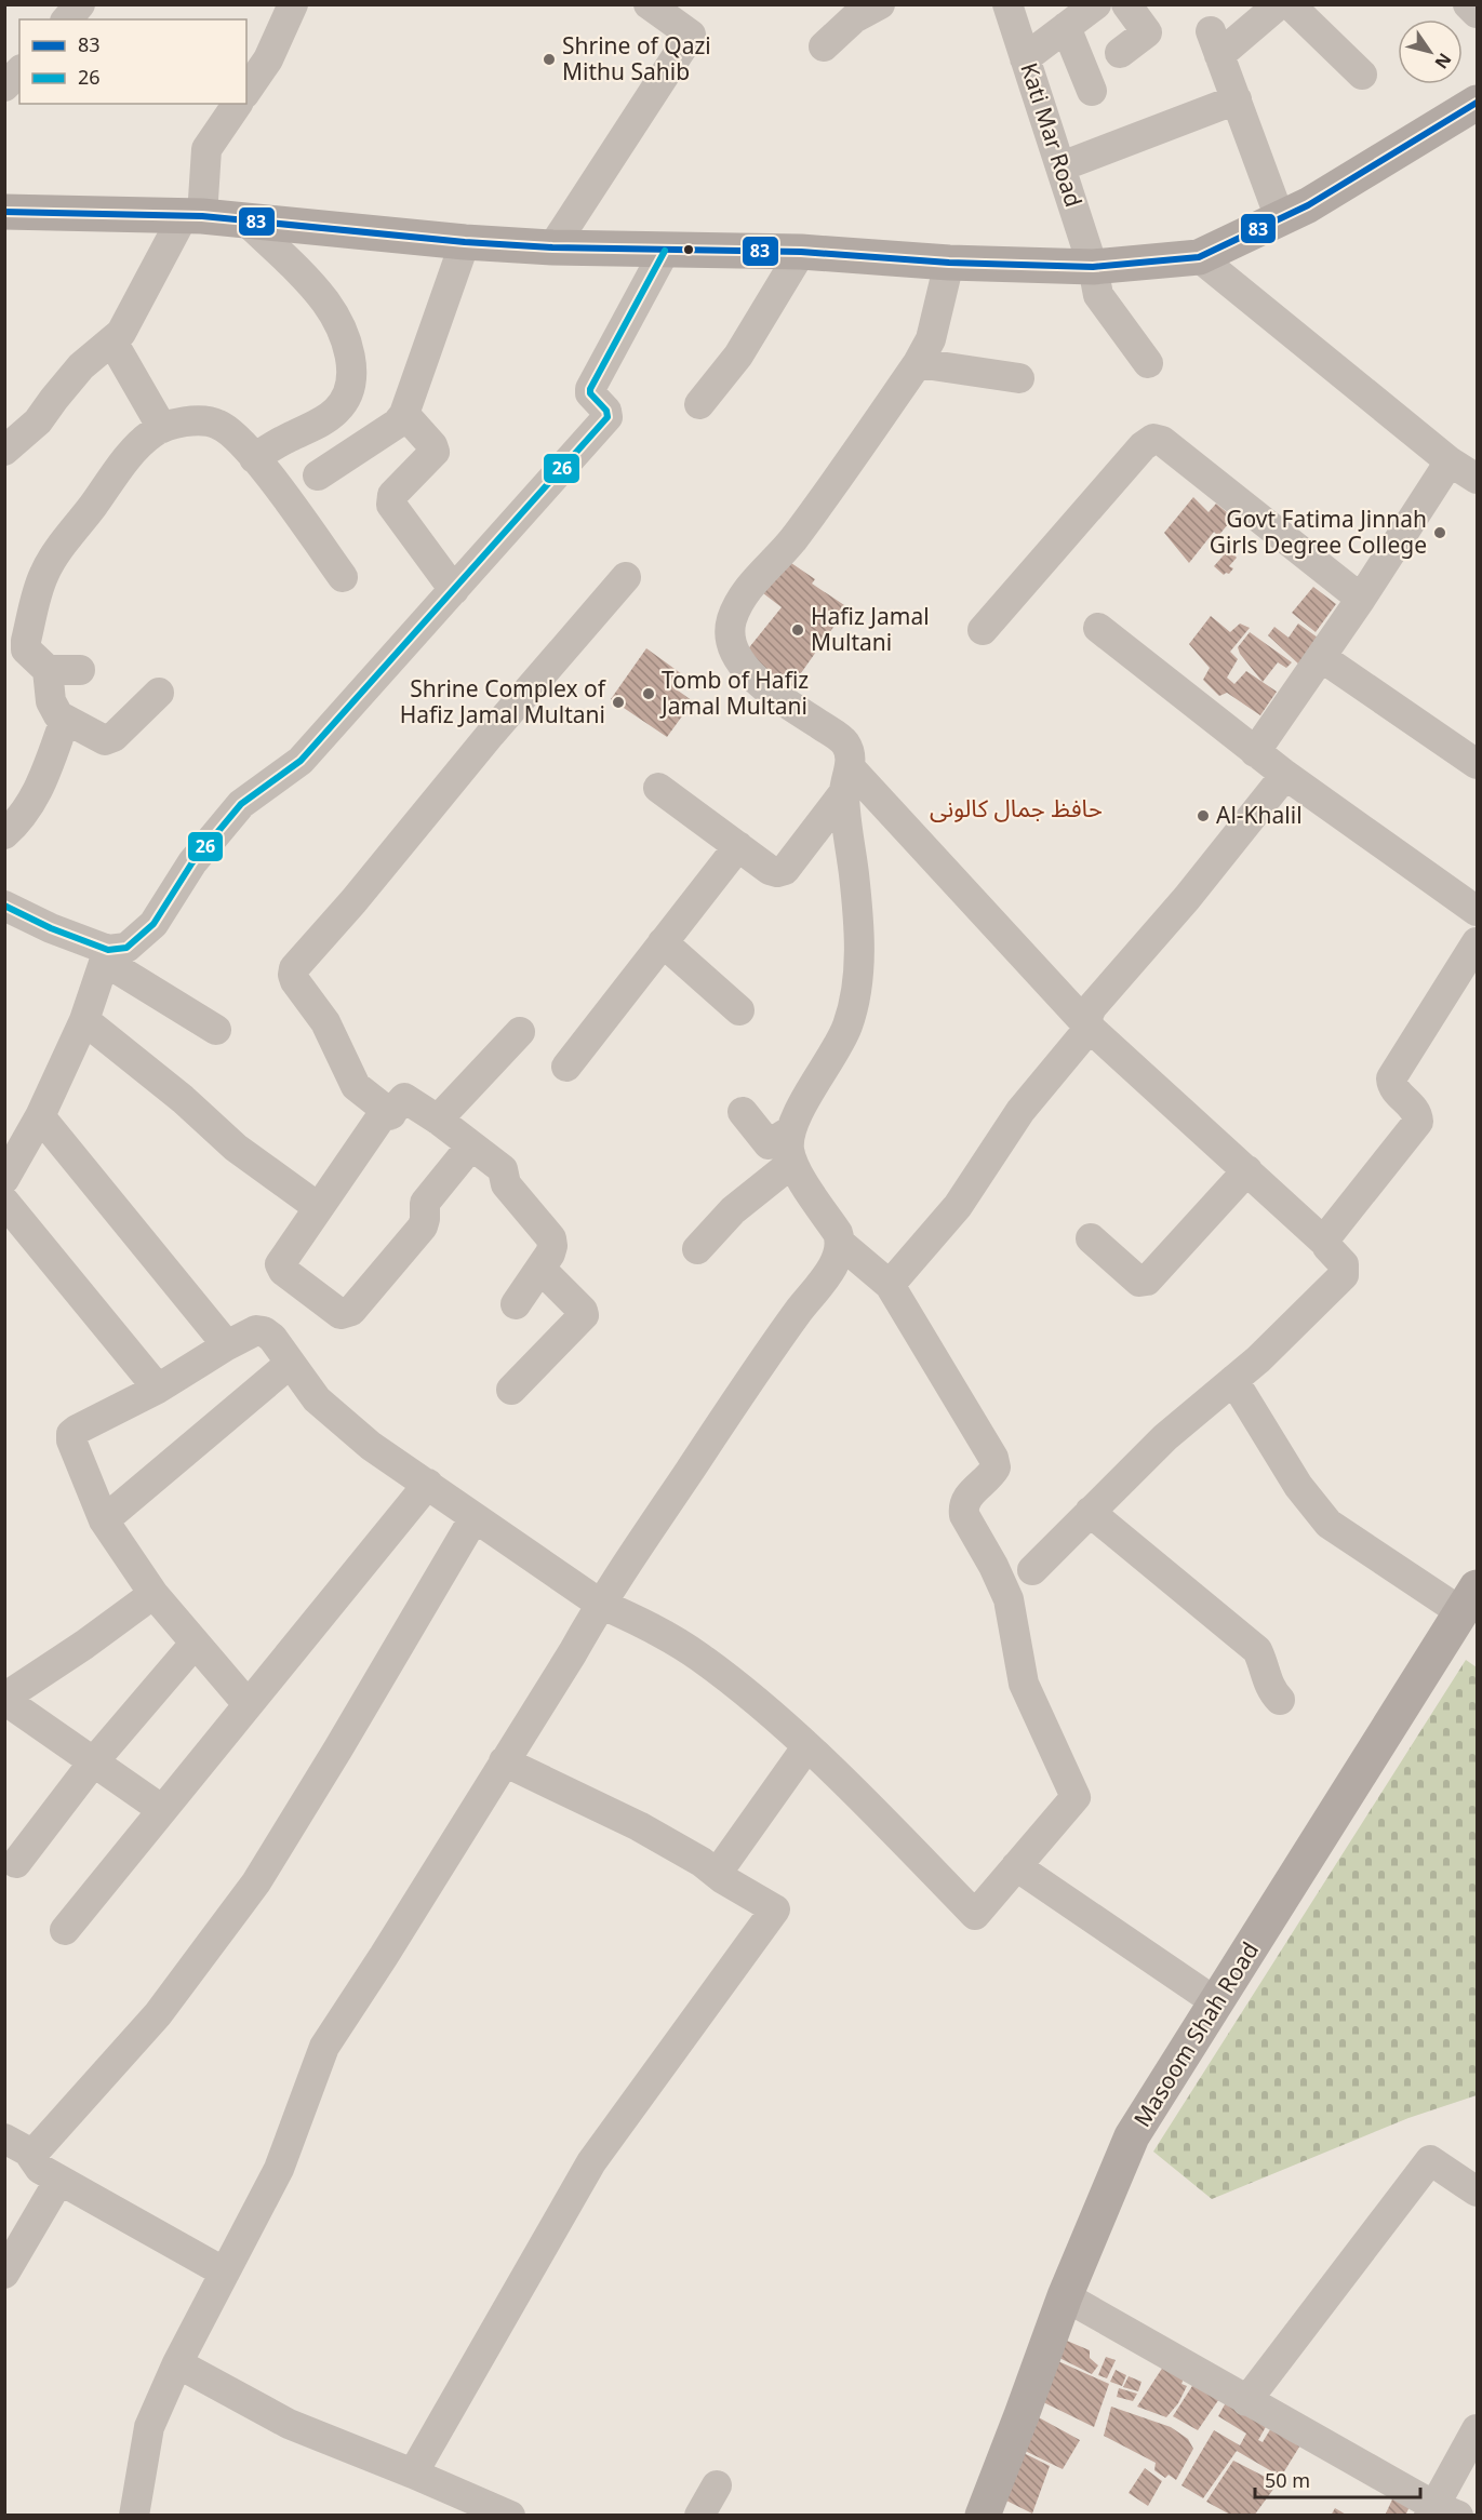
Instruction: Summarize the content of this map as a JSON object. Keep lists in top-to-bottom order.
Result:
{
  "streets": {
    "main road": ["Masoom Shah Road"],
    "street": ["Kati Mar Road"]
  },
  "districts": ["حافظ جمال کالونی"],
  "places": [
    "Shrine of Qazi Mithu Sahib",
    "Govt Fatima Jinnah Girls Degree College",
    "Hafiz Jamal Multani",
    "Tomb of Hafiz Jamal Multani",
    "Shrine Complex of Hafiz Jamal Multani",
    "Al-Khalil"
  ],
  "lines": ["transit line 83", "transit line 26"],
  "legend": ["83", "26"],
  "scale_bar": "50 m",
  "north": "bottom right"
}
